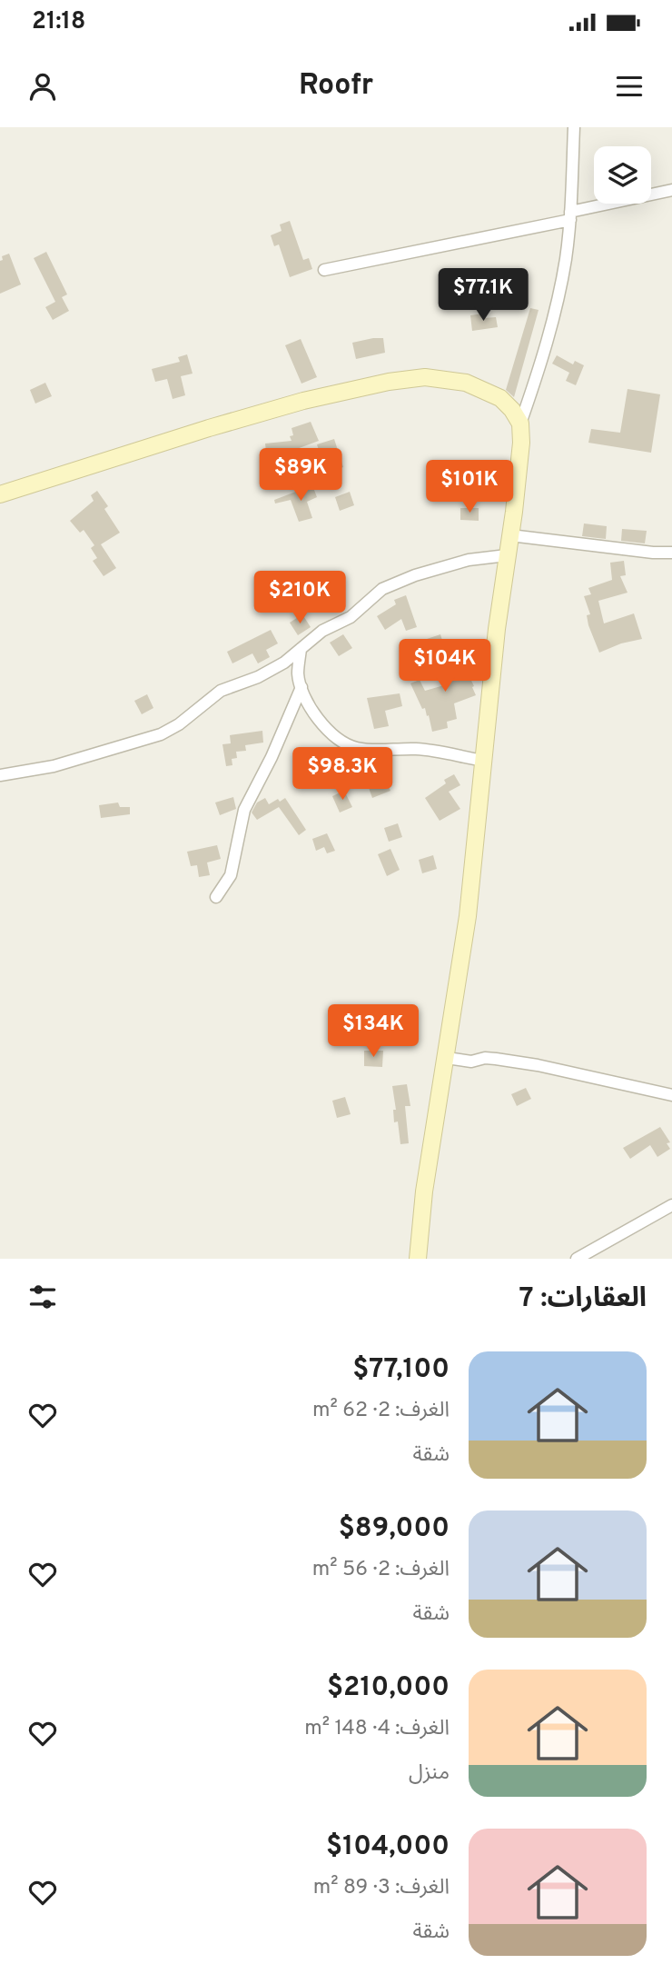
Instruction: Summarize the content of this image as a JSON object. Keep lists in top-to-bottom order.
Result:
{
  "page": {
    "status": "21:18",
    "header": "Roofr",
    "price": [
      "$77.1K",
      "$89K",
      "$101K",
      "$210K",
      "$104K",
      "$98.3K",
      "$134K"
    ],
    "heading": "العقارات: 7",
    "list": [
      {
        "name": "$77,100",
        "note": "الغرف: 2 · 62 m² · شقة"
      },
      {
        "name": "$89,000",
        "note": "الغرف: 2 · 56 m² · شقة"
      },
      {
        "name": "$210,000",
        "note": "الغرف: 4 · 148 m² · منزل"
      },
      {
        "name": "$104,000",
        "note": "الغرف: 3 · 89 m² · شقة"
      }
    ]
  }
}
